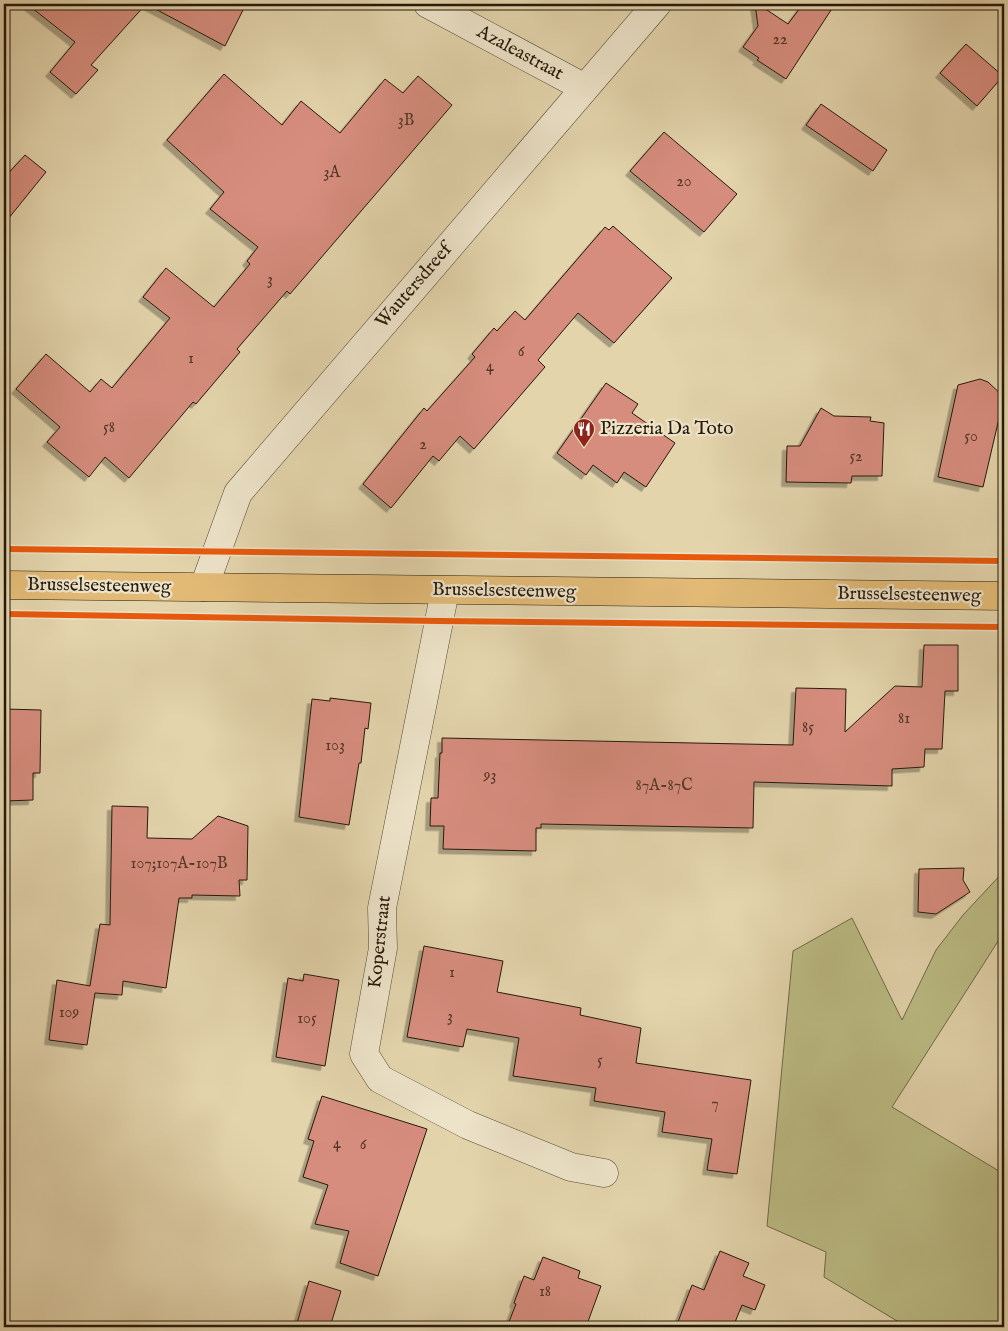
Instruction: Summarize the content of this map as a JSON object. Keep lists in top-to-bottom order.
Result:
{
  "streets": {
    "main road": ["Brusselsesteenweg"],
    "street": ["Azaleastraat", "Wautersdreef", "Koperstraat"]
  },
  "crossings": [
    ["Azaleastraat", "Wautersdreef"],
    ["Wautersdreef", "Brusselsesteenweg"],
    ["Brusselsesteenweg", "Koperstraat"]
  ],
  "places": {
    "restaurant": ["Pizzeria Da Toto"]
  },
  "house_numbers": [
    "22",
    "3B",
    "3A",
    "20",
    "3",
    "6",
    "1",
    "4",
    "58",
    "50",
    "2",
    "52",
    "81",
    "85",
    "103",
    "93",
    "87A-87C",
    "107;107A-107B",
    "1",
    "109",
    "3",
    "105",
    "5",
    "7",
    "4",
    "6",
    "18"
  ]
}
